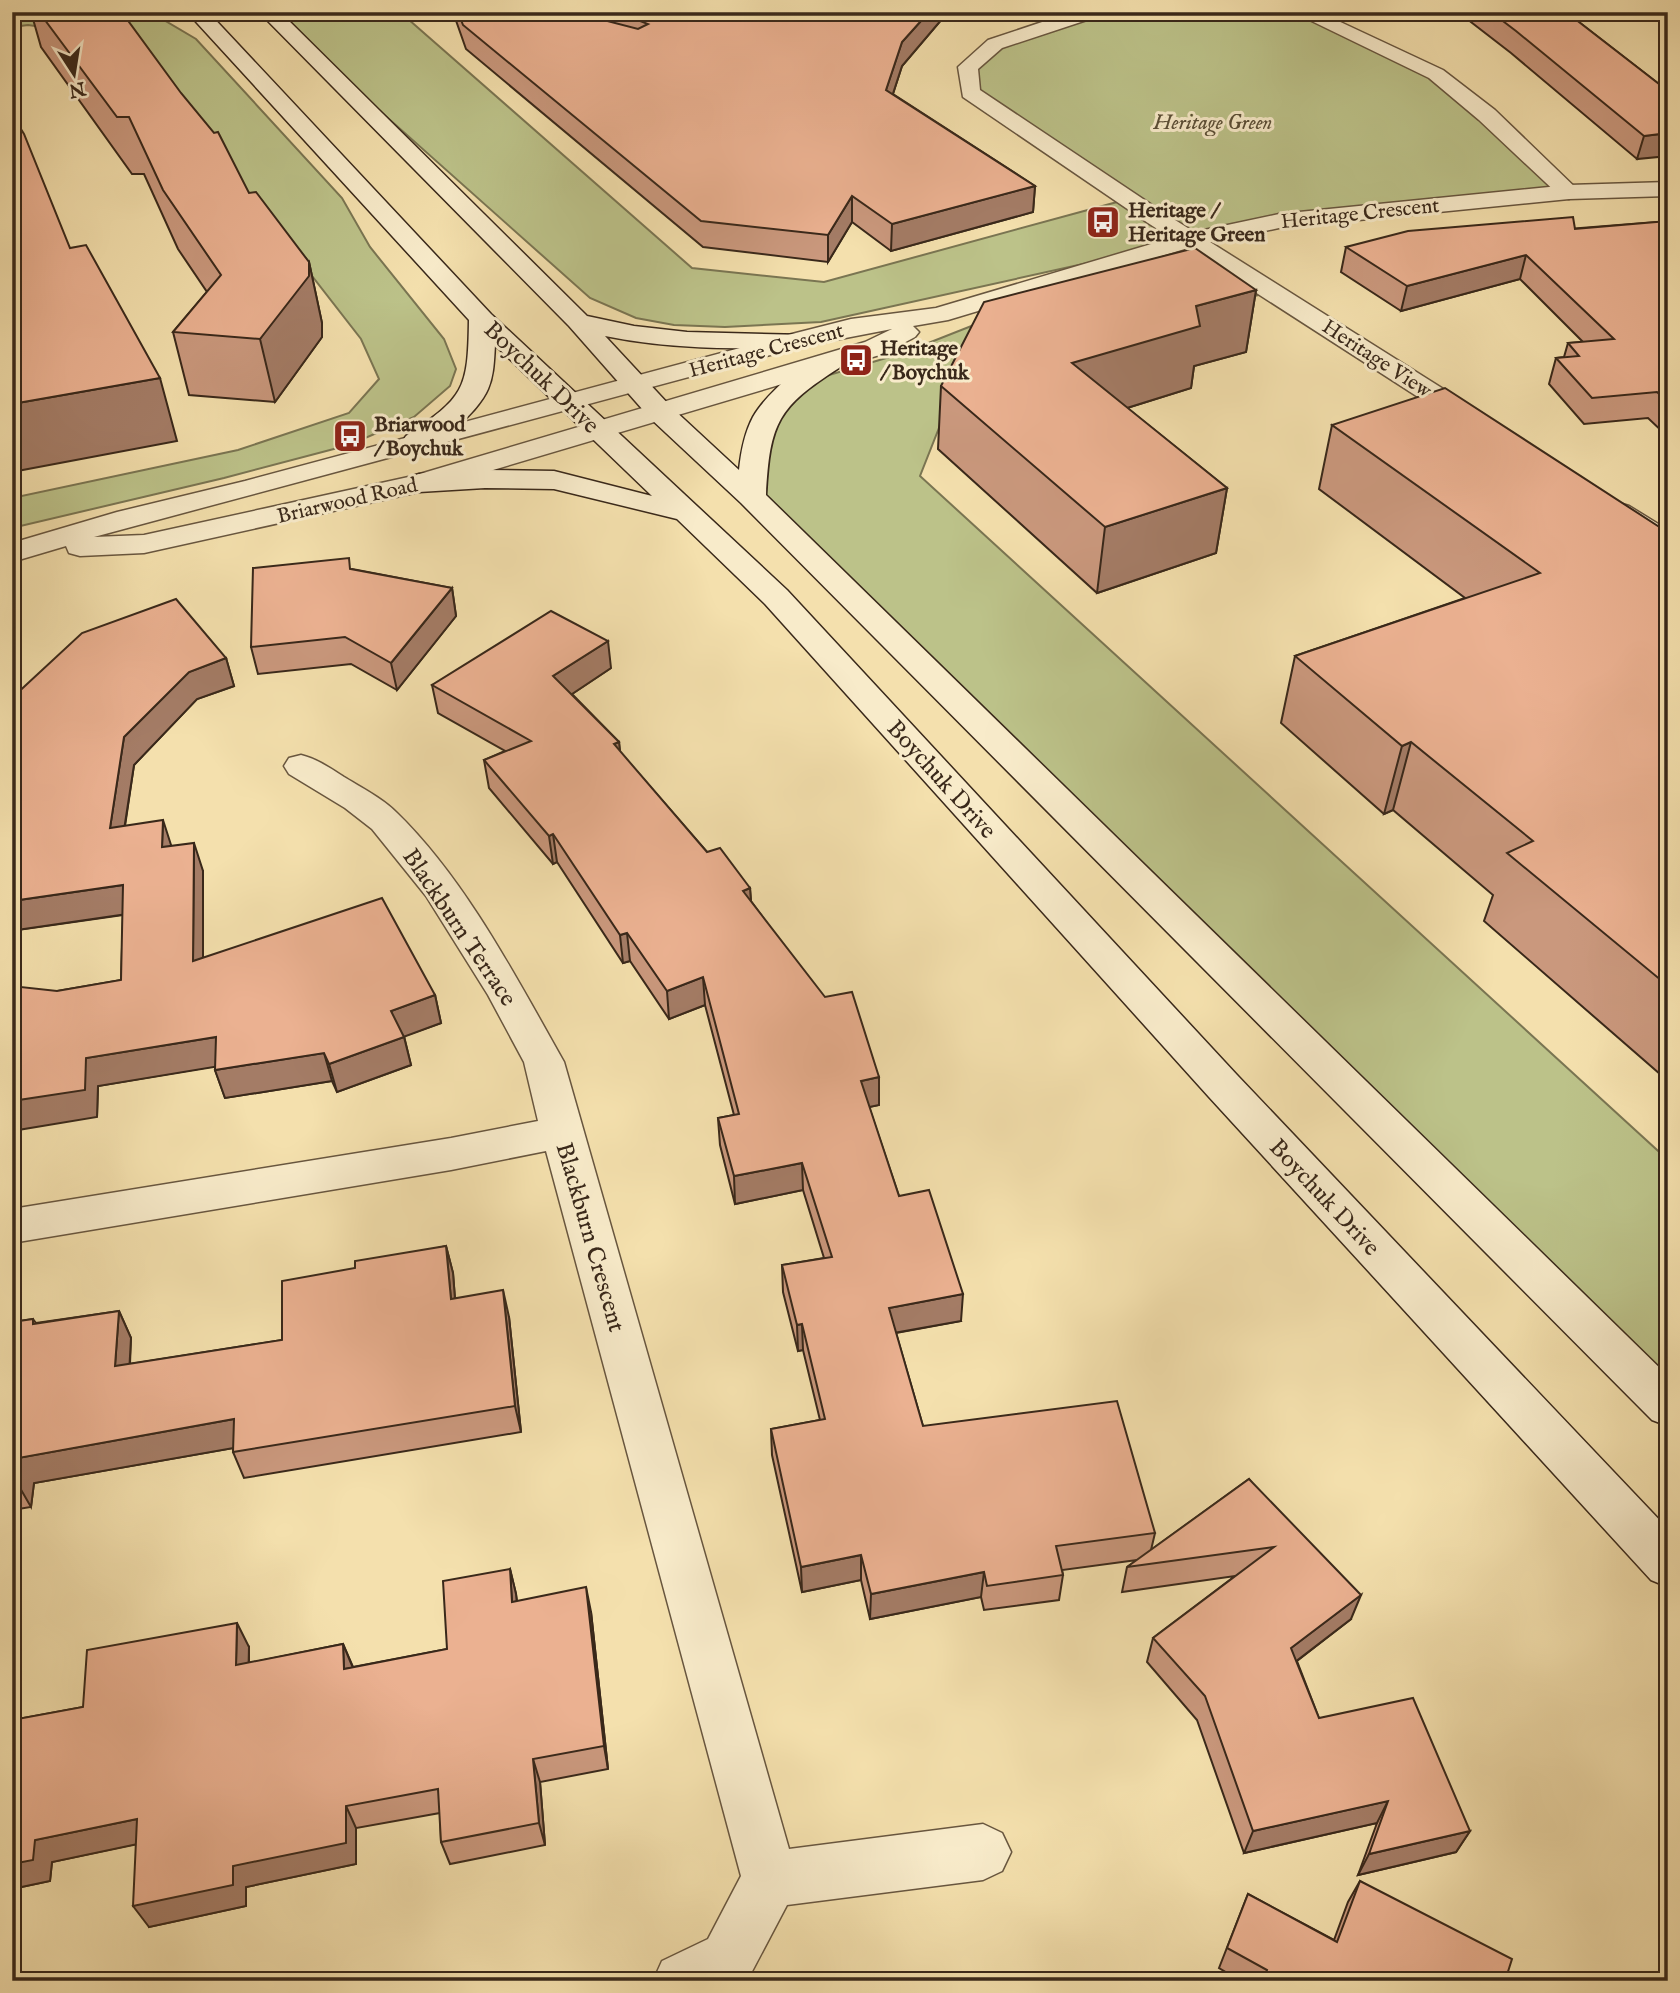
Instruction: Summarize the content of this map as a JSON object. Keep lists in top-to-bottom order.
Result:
{
  "streets": {
    "street": [
      "Heritage Crescent",
      "Heritage View",
      "Boychuk Drive",
      "Briarwood Road",
      "Blackburn Terrace",
      "Blackburn Crescent"
    ]
  },
  "crossings": [
    ["Heritage Crescent", "Heritage View"],
    ["Heritage Crescent", "Briarwood Road"],
    ["Boychuk Drive", "Briarwood Road"],
    ["Blackburn Terrace", "Blackburn Crescent"]
  ],
  "parks": ["Heritage Green"],
  "places": {
    "bus stop": ["Heritage / Heritage Green", "Heritage / Boychuk", "Briarwood / Boychuk"]
  },
  "north": "bottom"
}
